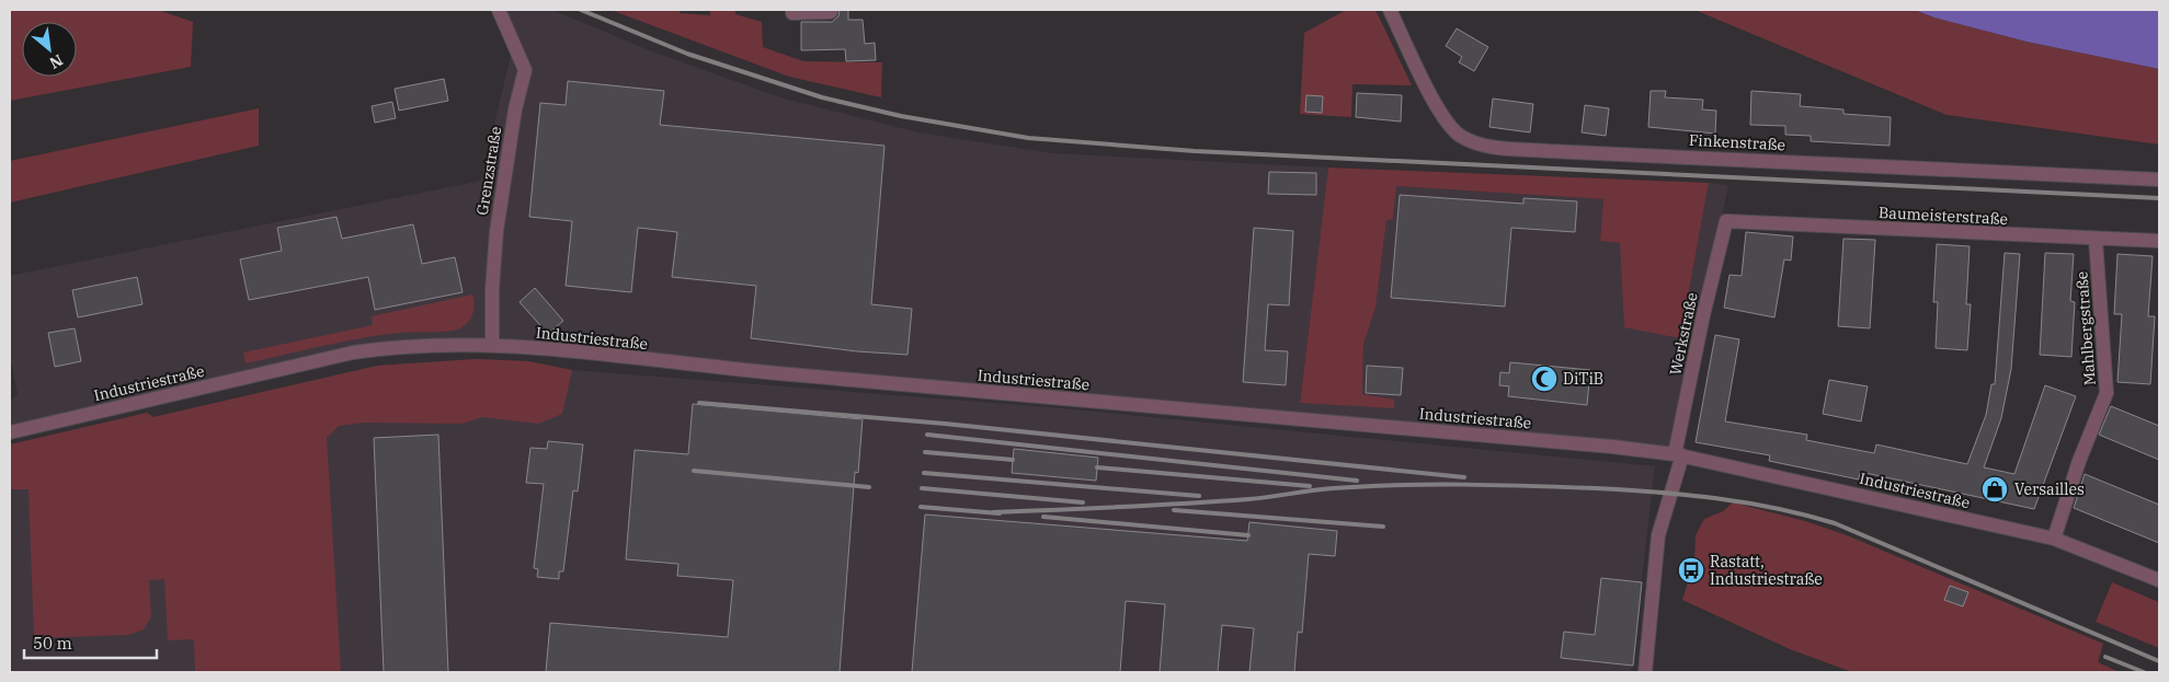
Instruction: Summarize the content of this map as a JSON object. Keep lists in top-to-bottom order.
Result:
{
  "streets": {
    "street": [
      "Finkenstraße",
      "Grenzstraße",
      "Baumeisterstraße",
      "Mahlbergstraße",
      "Werkstraße",
      "Industriestraße"
    ]
  },
  "crossings": [
    ["Grenzstraße", "Industriestraße"],
    ["Baumeisterstraße", "Mahlbergstraße"],
    ["Baumeisterstraße", "Werkstraße"],
    ["Mahlbergstraße", "Industriestraße"],
    ["Werkstraße", "Industriestraße"]
  ],
  "places": {
    "mosque": ["DiTiB"],
    "shop": ["Versailles"],
    "bus stop": ["Rastatt, Industriestraße"]
  },
  "scale_bar": "50 m",
  "north": "bottom right"
}
